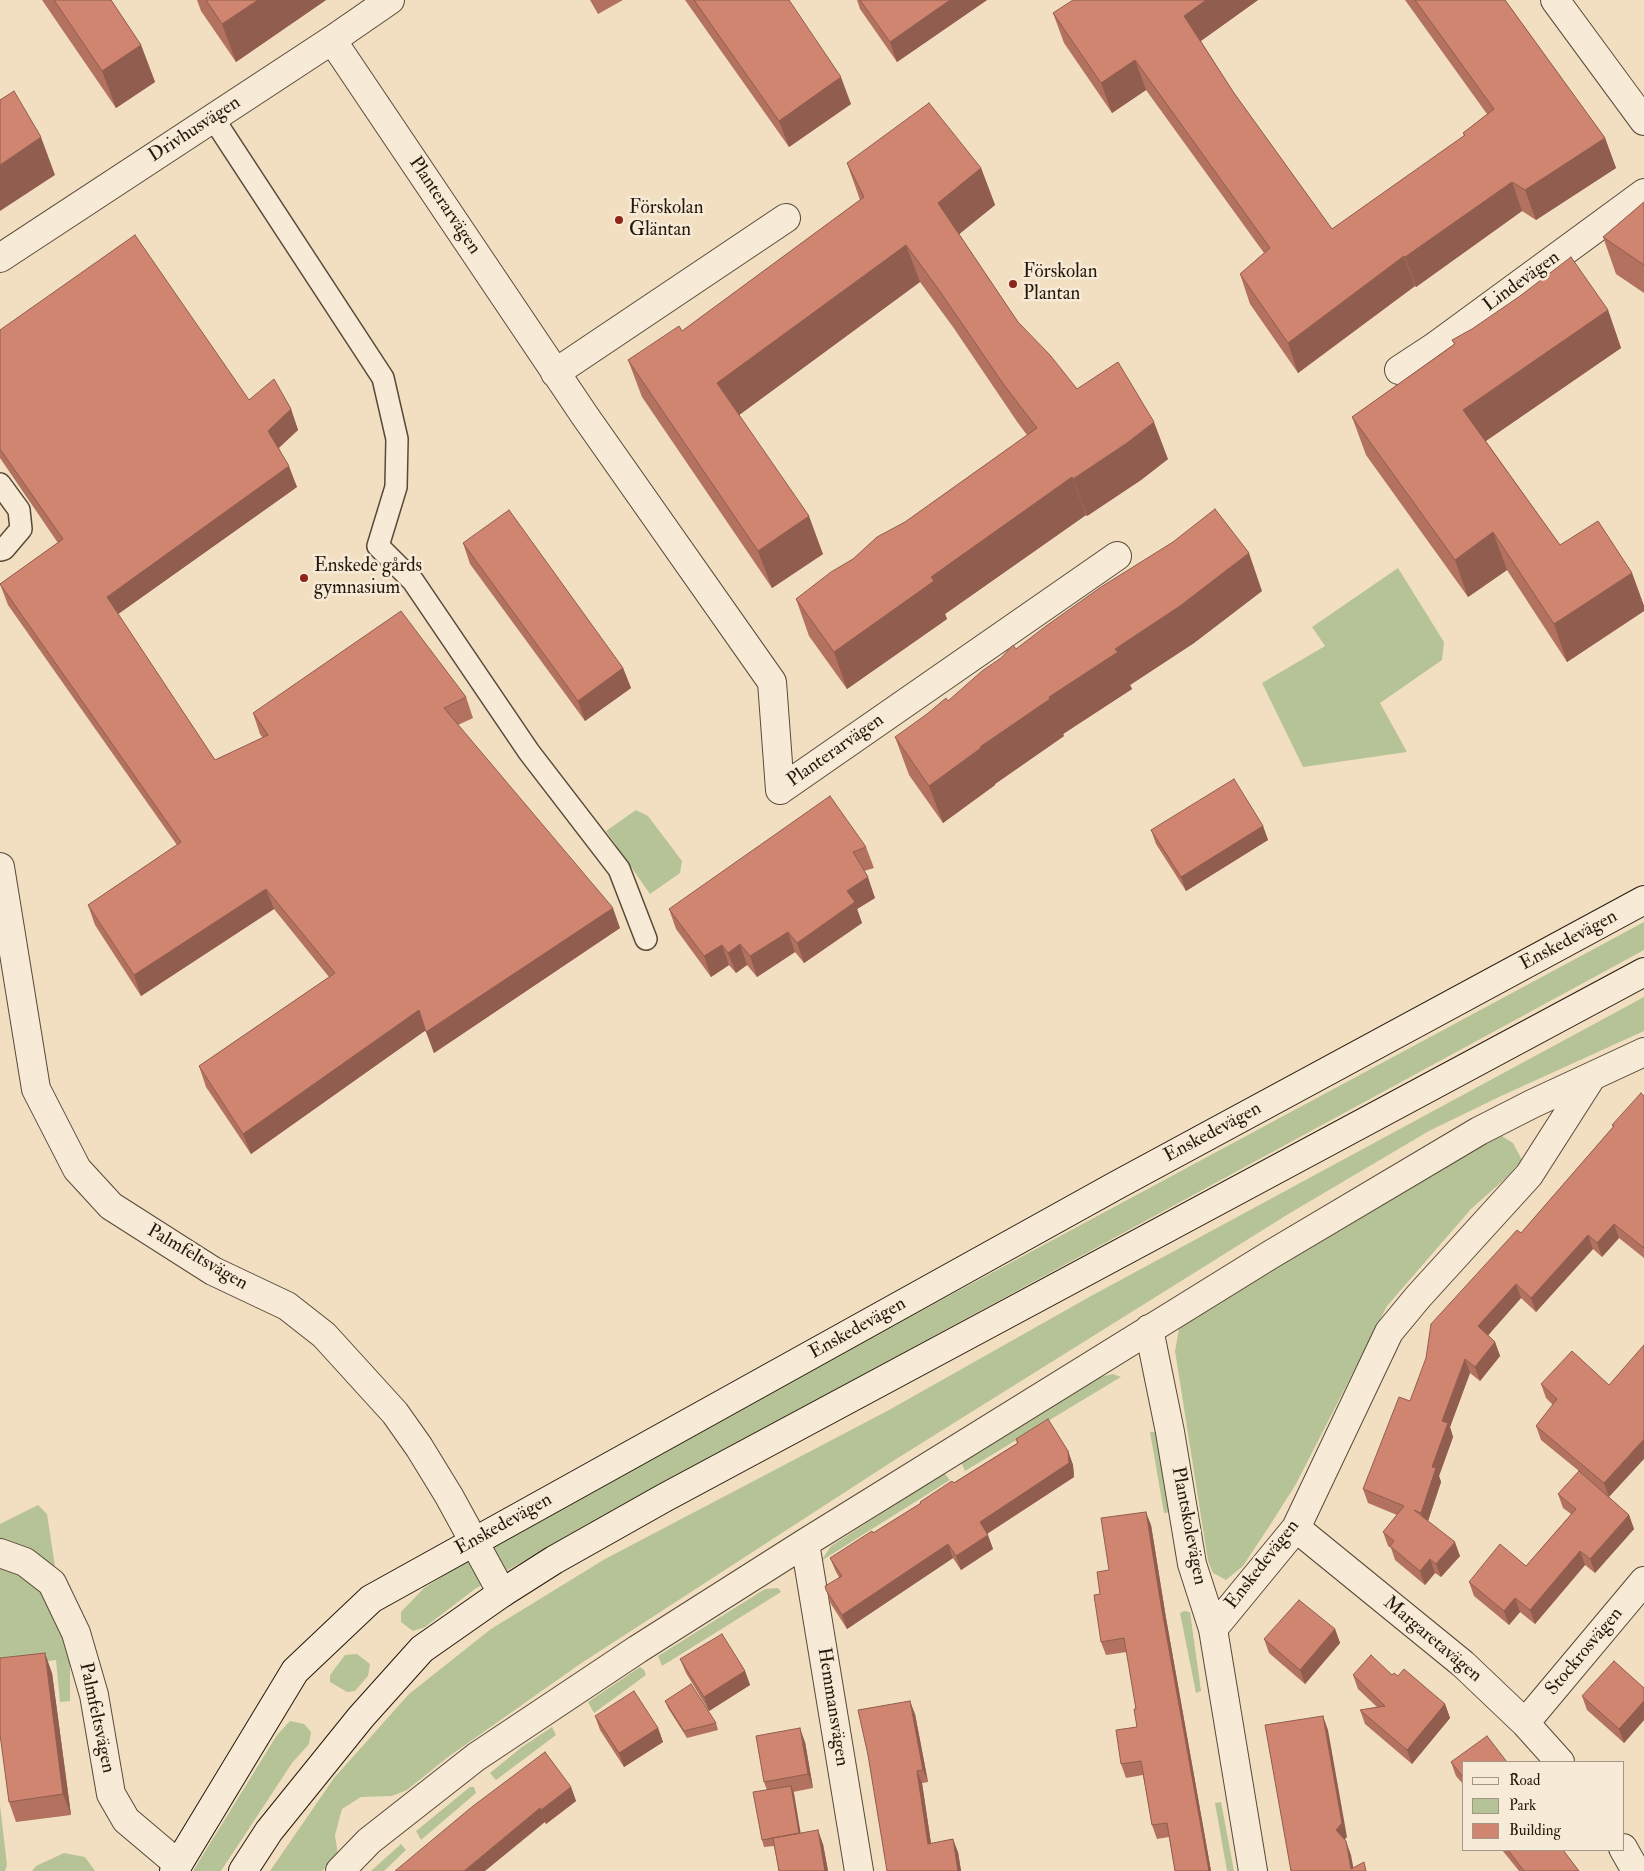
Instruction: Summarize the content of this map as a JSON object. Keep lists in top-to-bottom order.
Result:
{
  "streets": {
    "street": [
      "Drivhusvägen",
      "Planterarvägen",
      "Lindevägen",
      "Enskedevägen",
      "Palmfeltsvägen",
      "Plantskolevägen",
      "Margaretavägen",
      "Stockrosvägen",
      "Hemmansvägen"
    ]
  },
  "crossings": [
    ["Drivhusvägen", "Planterarvägen"],
    ["Enskedevägen", "Palmfeltsvägen"],
    ["Enskedevägen", "Plantskolevägen"],
    ["Enskedevägen", "Margaretavägen"],
    ["Margaretavägen", "Stockrosvägen"]
  ],
  "places": ["Förskolan Gläntan", "Förskolan Plantan", "Enskede gårds gymnasium"],
  "legend": ["Road", "Park", "Building"]
}
